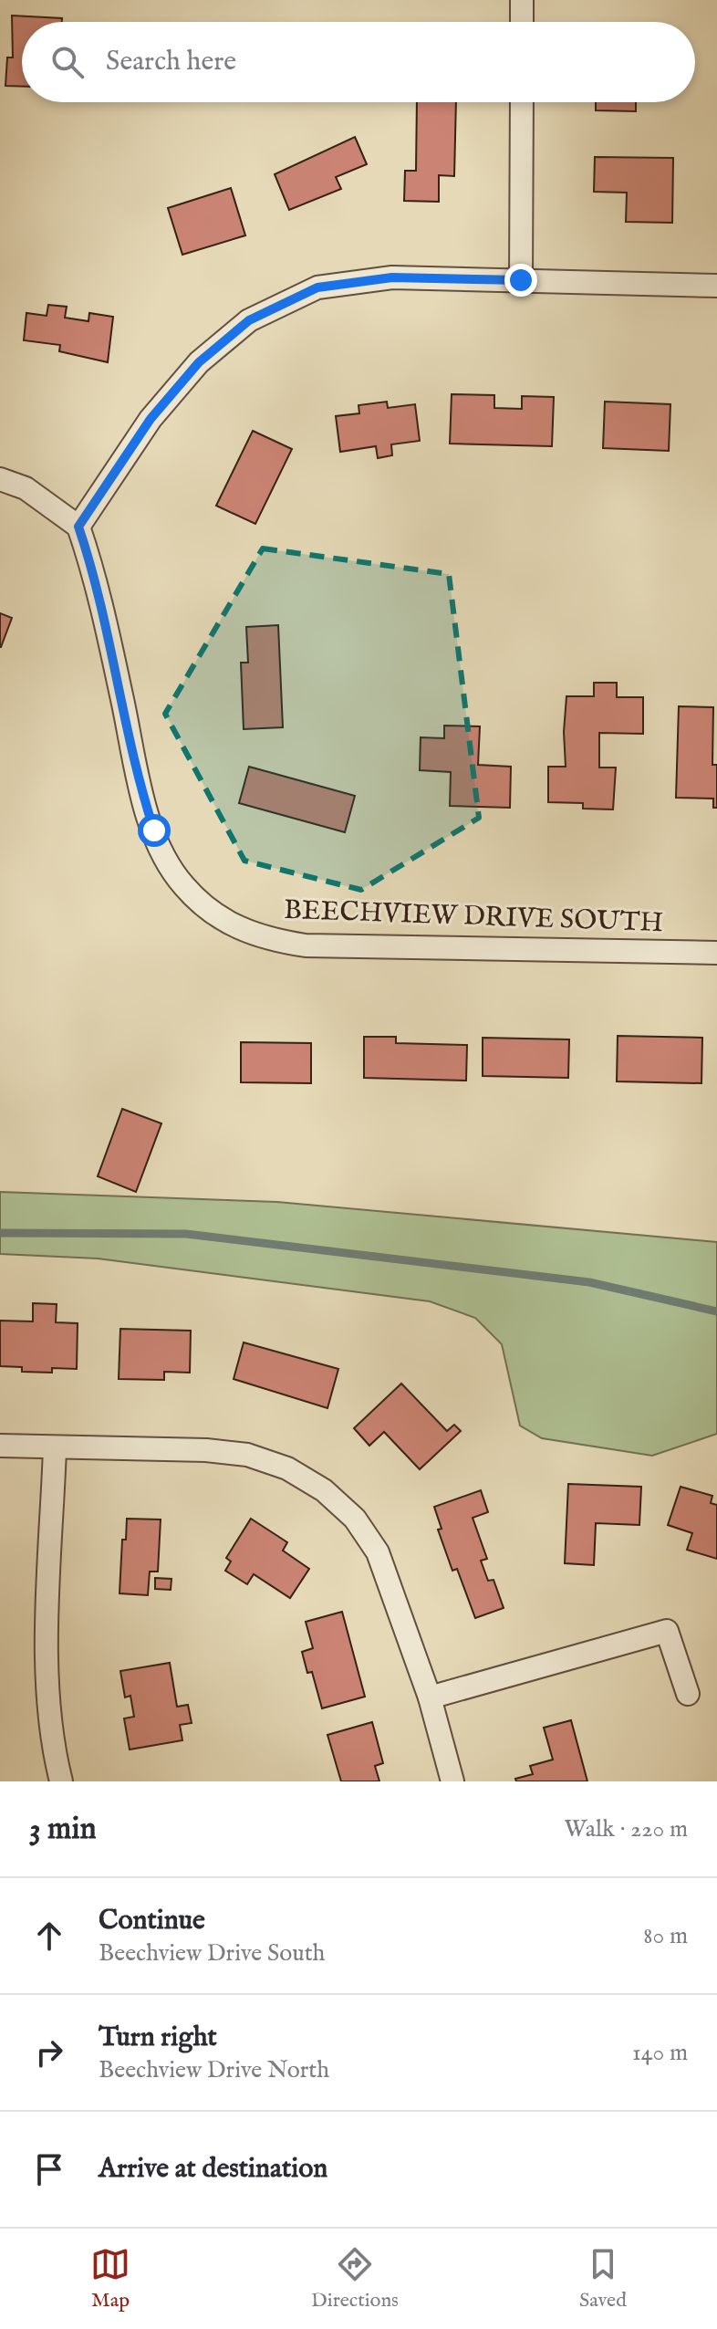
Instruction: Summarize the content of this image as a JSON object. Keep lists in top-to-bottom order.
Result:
{
  "streets": {
    "street": ["BEECHVIEW DRIVE SOUTH"]
  },
  "page": {
    "search": "Search here",
    "heading": ["3 min", "Walk · 220 m"],
    "list": [
      ["Continue", "Beechview Drive South", "80 m"],
      ["Turn right", "Beechview Drive North", "140 m"],
      "Arrive at destination"
    ],
    "nav": ["Map", "Directions", "Saved"]
  }
}
